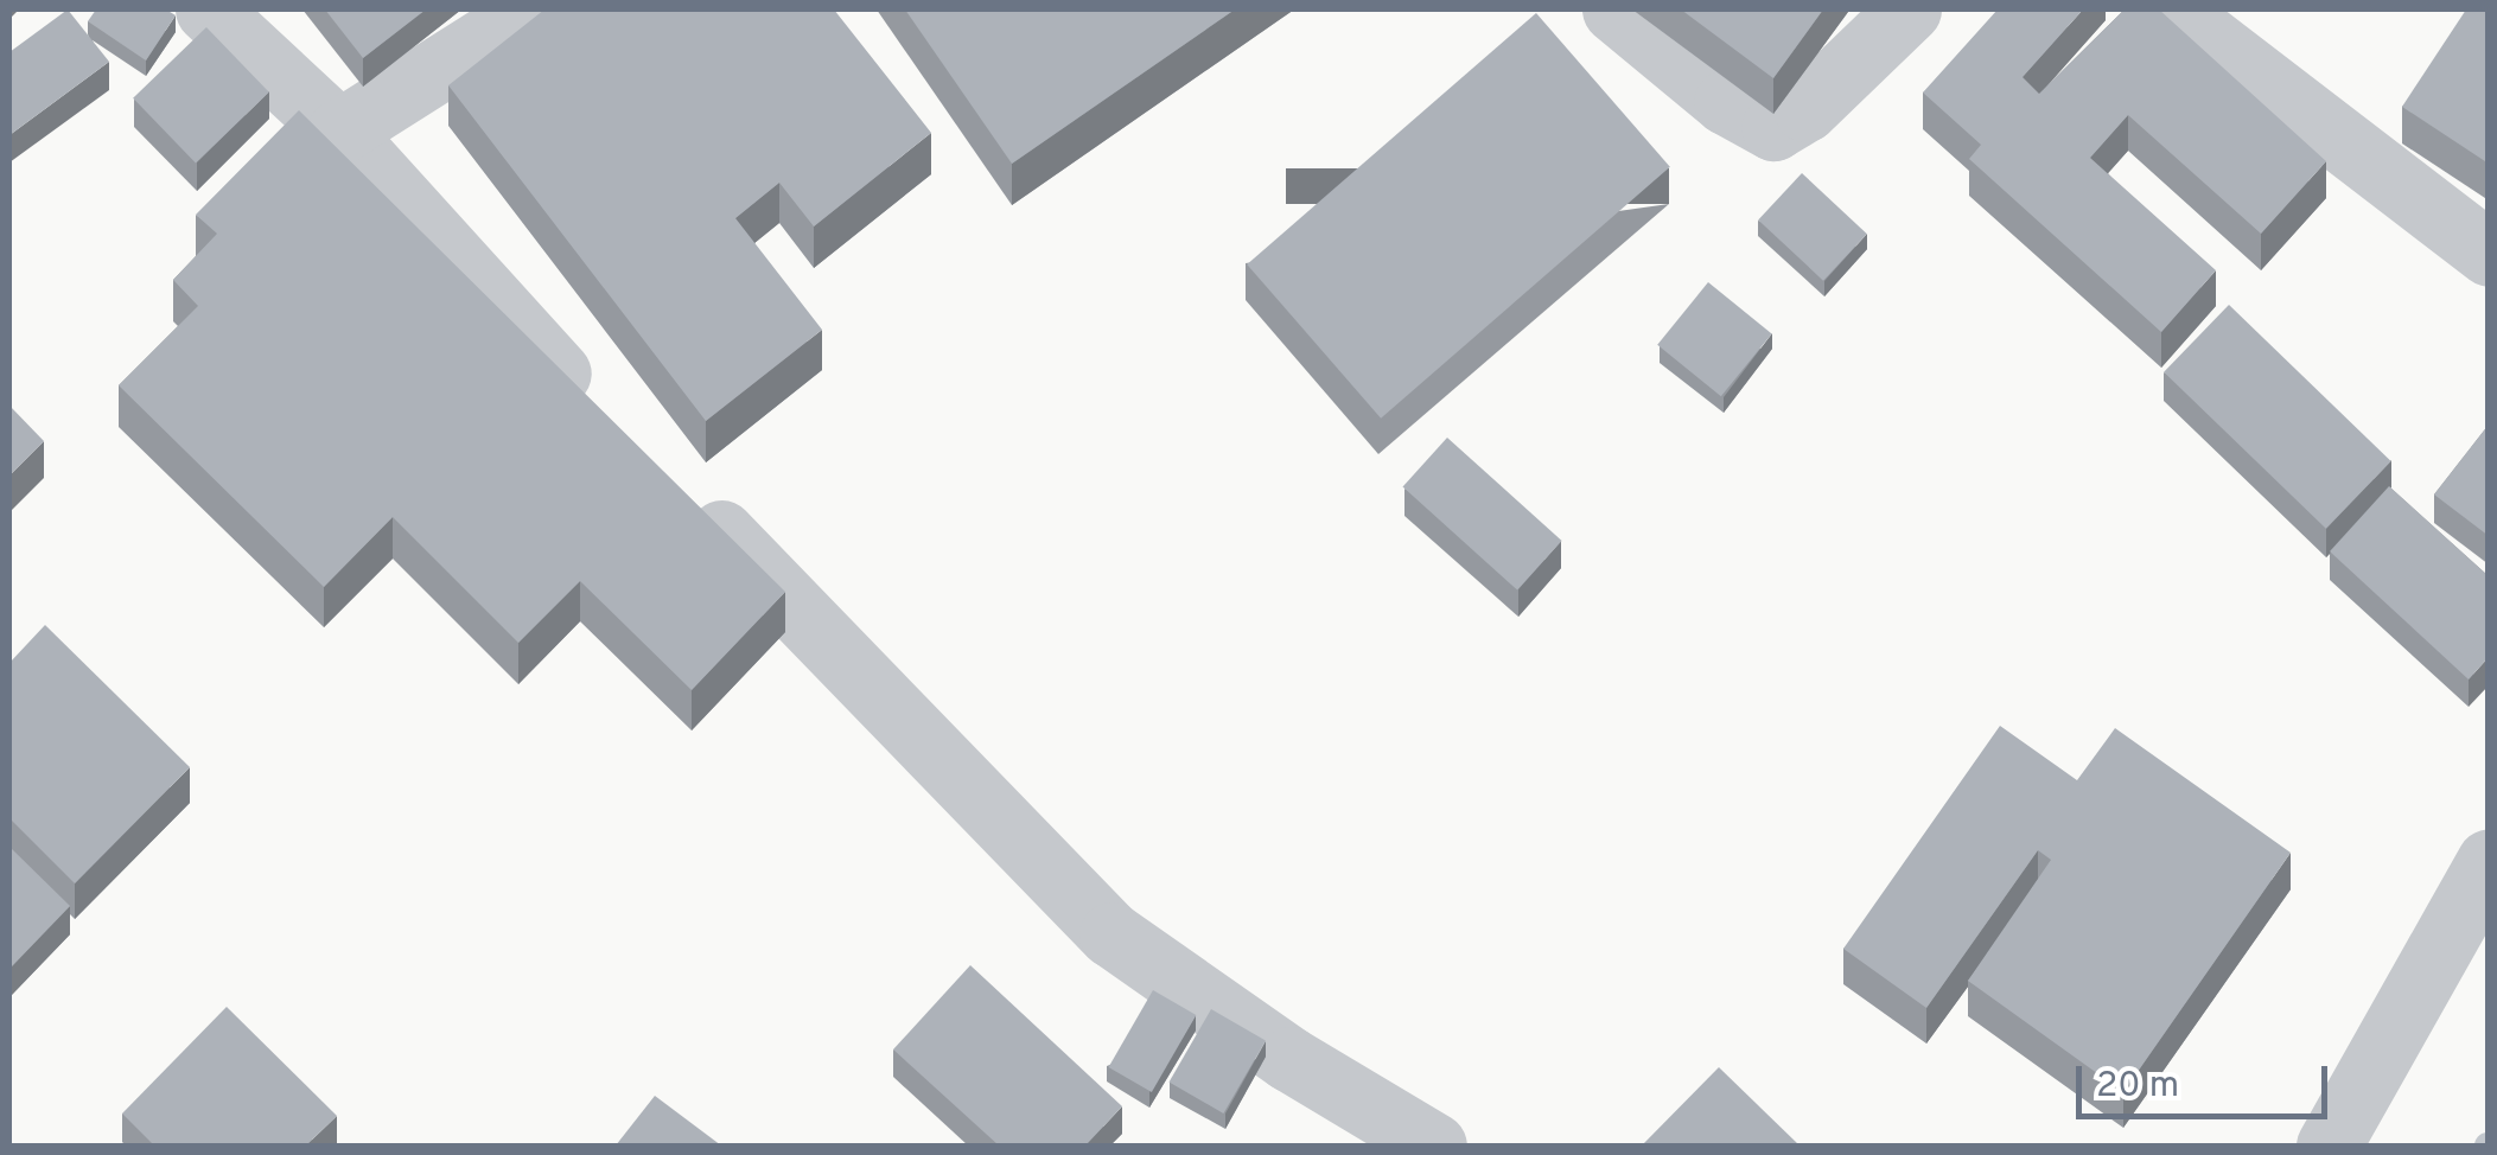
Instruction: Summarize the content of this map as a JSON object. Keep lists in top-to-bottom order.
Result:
{
  "scale_bar": "20 m"
}
